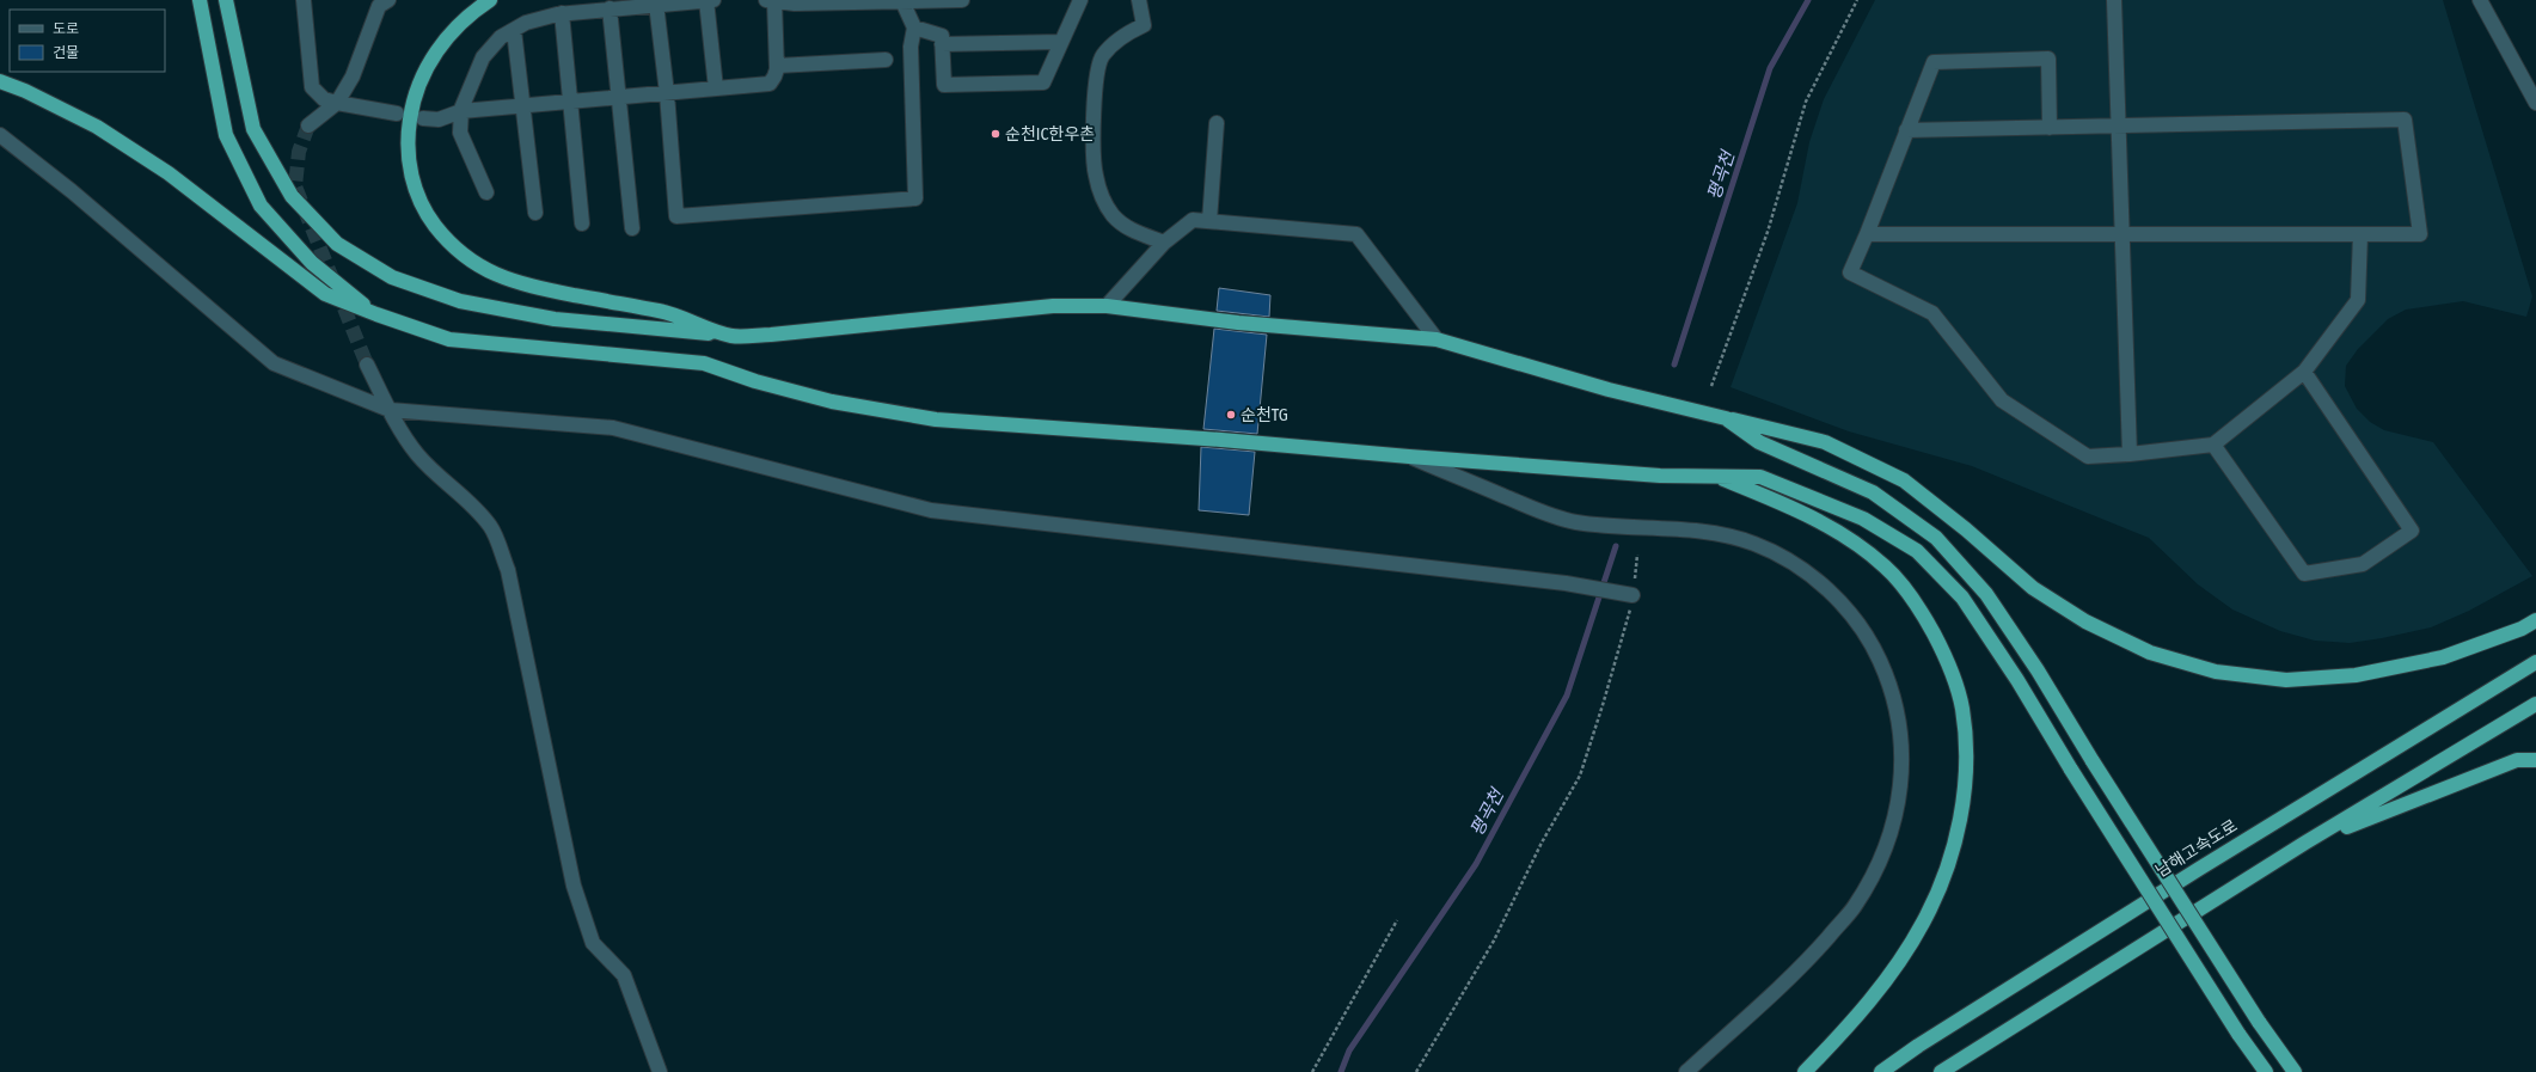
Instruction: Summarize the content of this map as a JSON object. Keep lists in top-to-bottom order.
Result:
{
  "streets": {
    "highway": ["남해고속도로"]
  },
  "water": ["평곡천"],
  "places": ["순천IC한우촌", "순천TG"],
  "legend": ["도로", "건물"]
}
